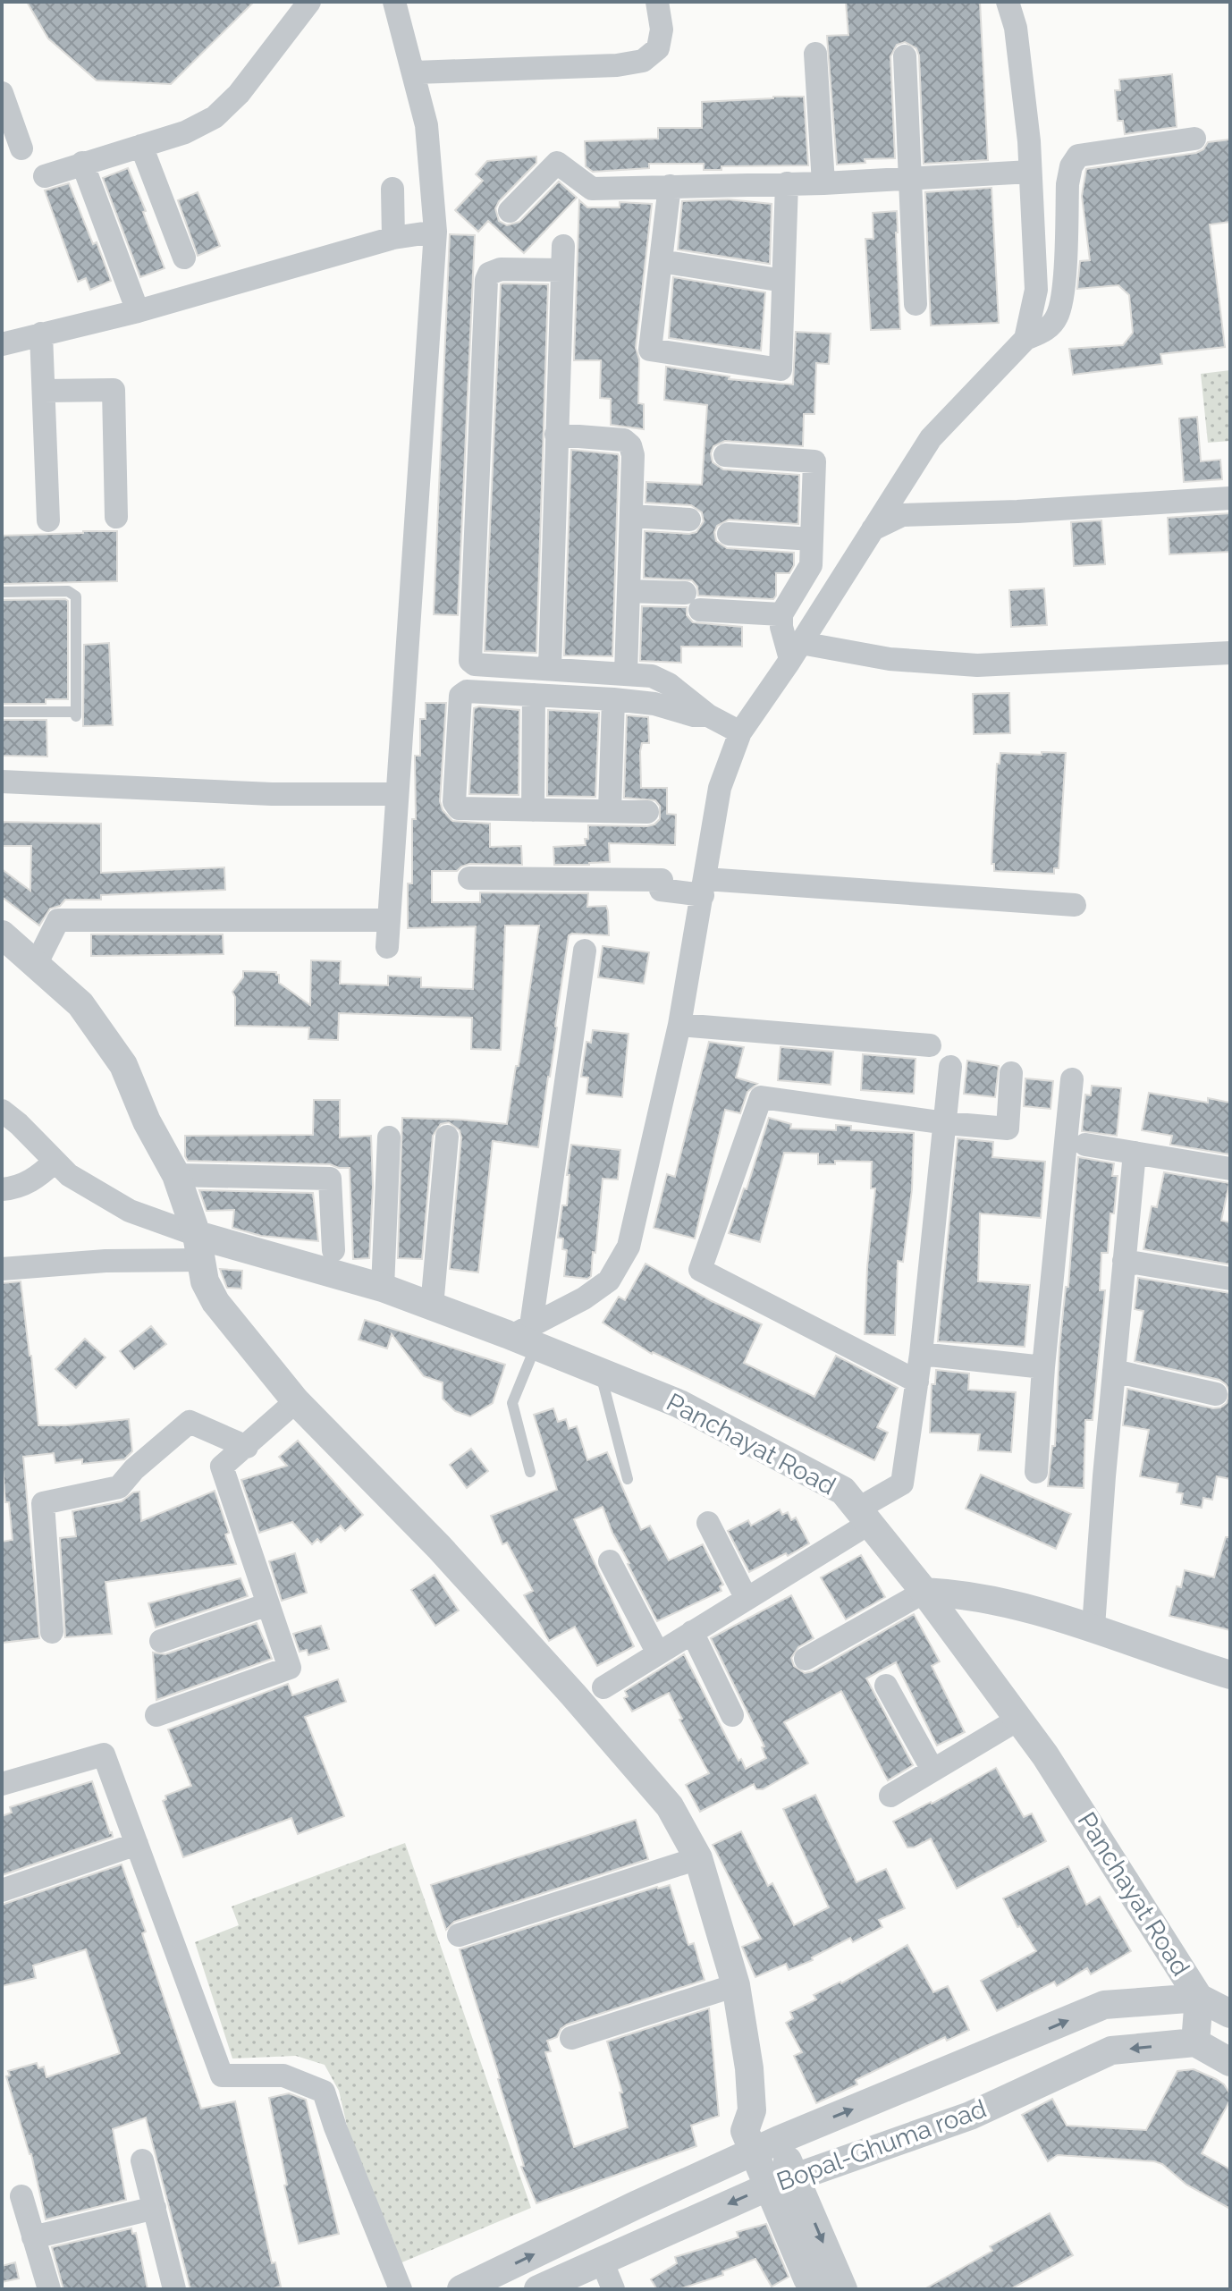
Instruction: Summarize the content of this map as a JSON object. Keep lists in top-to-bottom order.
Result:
{
  "streets": {
    "street": ["Panchayat Road", "Bopal-Ghuma road"]
  }
}
